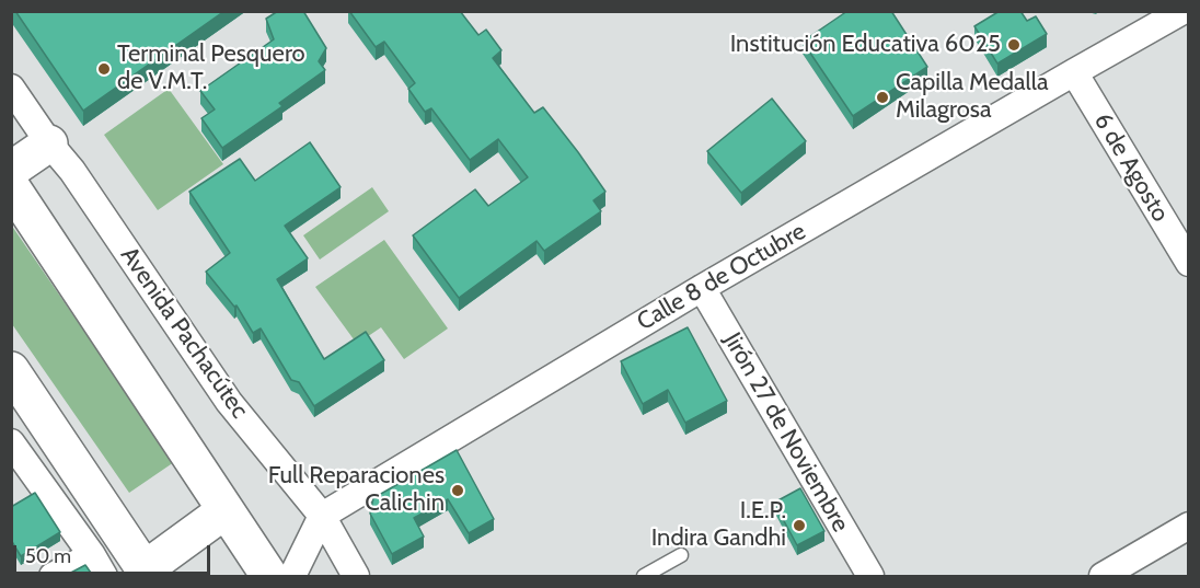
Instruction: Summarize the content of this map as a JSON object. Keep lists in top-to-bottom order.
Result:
{
  "streets": {
    "street": [
      "6 de Agosto",
      "Calle 8 de Octubre",
      "Avenida Pachacútec",
      "Jirón 27 de Noviembre"
    ]
  },
  "crossings": [
    ["6 de Agosto", "Calle 8 de Octubre"],
    ["Calle 8 de Octubre", "Avenida Pachacútec"],
    ["Calle 8 de Octubre", "Jirón 27 de Noviembre"]
  ],
  "places": [
    "Institución Educativa 6025",
    "Terminal Pesquero de V.M.T.",
    "Capilla Medalla Milagrosa",
    "Full Reparaciones Calichin",
    "I.E.P. Indira Gandhi"
  ],
  "scale_bar": "50 m"
}
